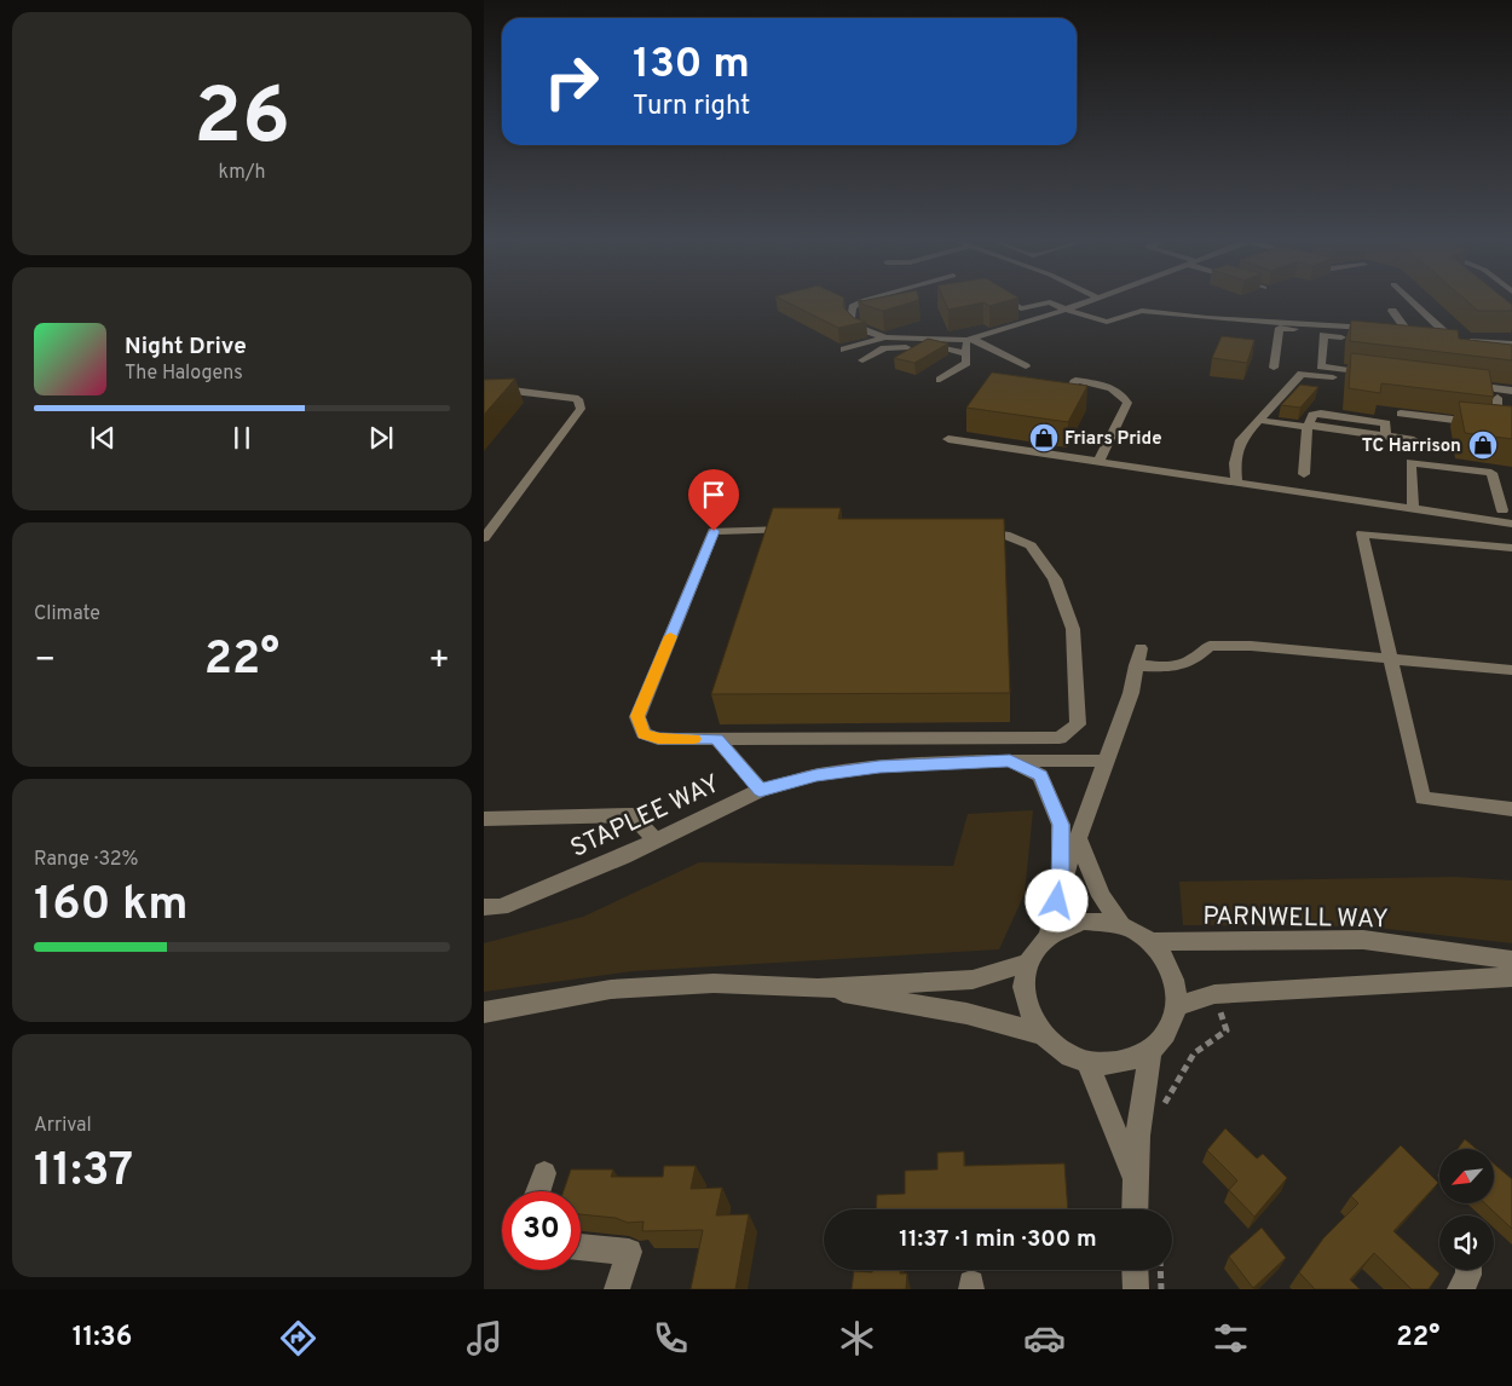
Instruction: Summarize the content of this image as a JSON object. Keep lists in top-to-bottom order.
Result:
{
  "streets": {
    "street": ["STAPLEE WAY", "PARNWELL WAY"]
  },
  "crossings": [
    ["STAPLEE WAY", "PARNWELL WAY"]
  ],
  "places": {
    "shop": ["Friars Pride", "TC Harrison"]
  },
  "north": "bottom left",
  "page": {
    "tile": [
      ["26", "km/h"],
      "Climate",
      ["Range · 32%", "160 km"],
      ["Arrival", "11:37"]
    ],
    "turn": ["130 m", "Turn right"],
    "song": ["Night Drive", "The Halogens"],
    "heat": ["−", "22°", "+"],
    "limit": "30",
    "trip": "11:37 · 1 min · 300 m",
    "tabs": ["11:36", "22°"]
  }
}
